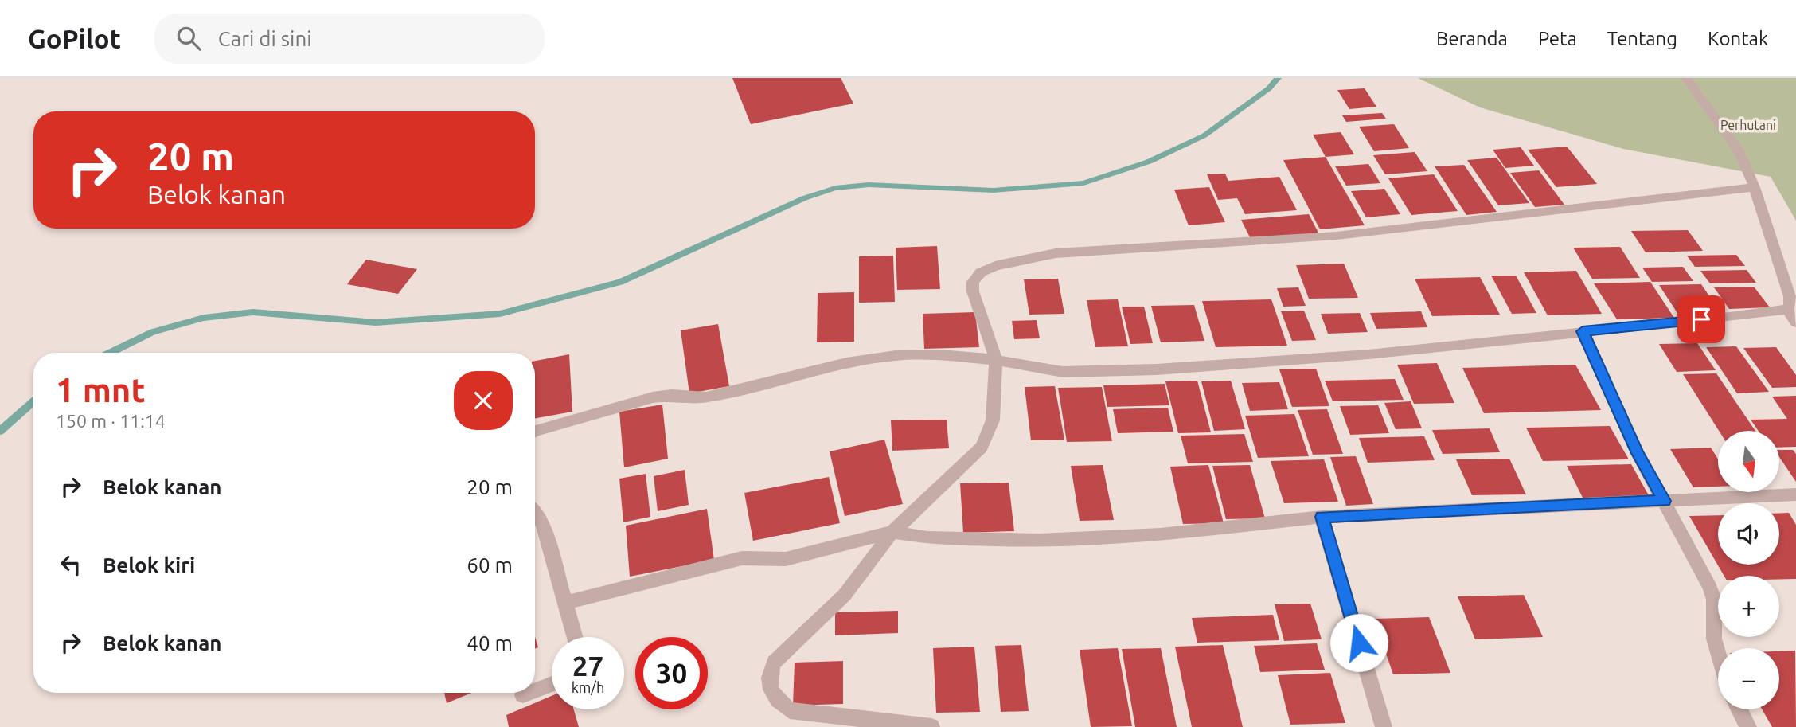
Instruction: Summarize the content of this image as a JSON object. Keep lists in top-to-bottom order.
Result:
{
  "parks": ["Perhutani"],
  "north": "bottom",
  "page": {
    "header": "GoPilot",
    "search": "Cari di sini",
    "nav": [
      "Beranda",
      "Peta",
      "Tentang",
      "Kontak"
    ],
    "turn": ["20 m", "Belok kanan"],
    "heading": ["1 mnt", "150 m · 11:14"],
    "map_buttons": ["+", "−"],
    "list": [
      {
        "name": "Belok kanan",
        "value": "20 m"
      },
      {
        "name": "Belok kiri",
        "value": "60 m"
      },
      {
        "name": "Belok kanan",
        "value": "40 m"
      }
    ],
    "speed": "27 km/h",
    "limit": "30"
  }
}
